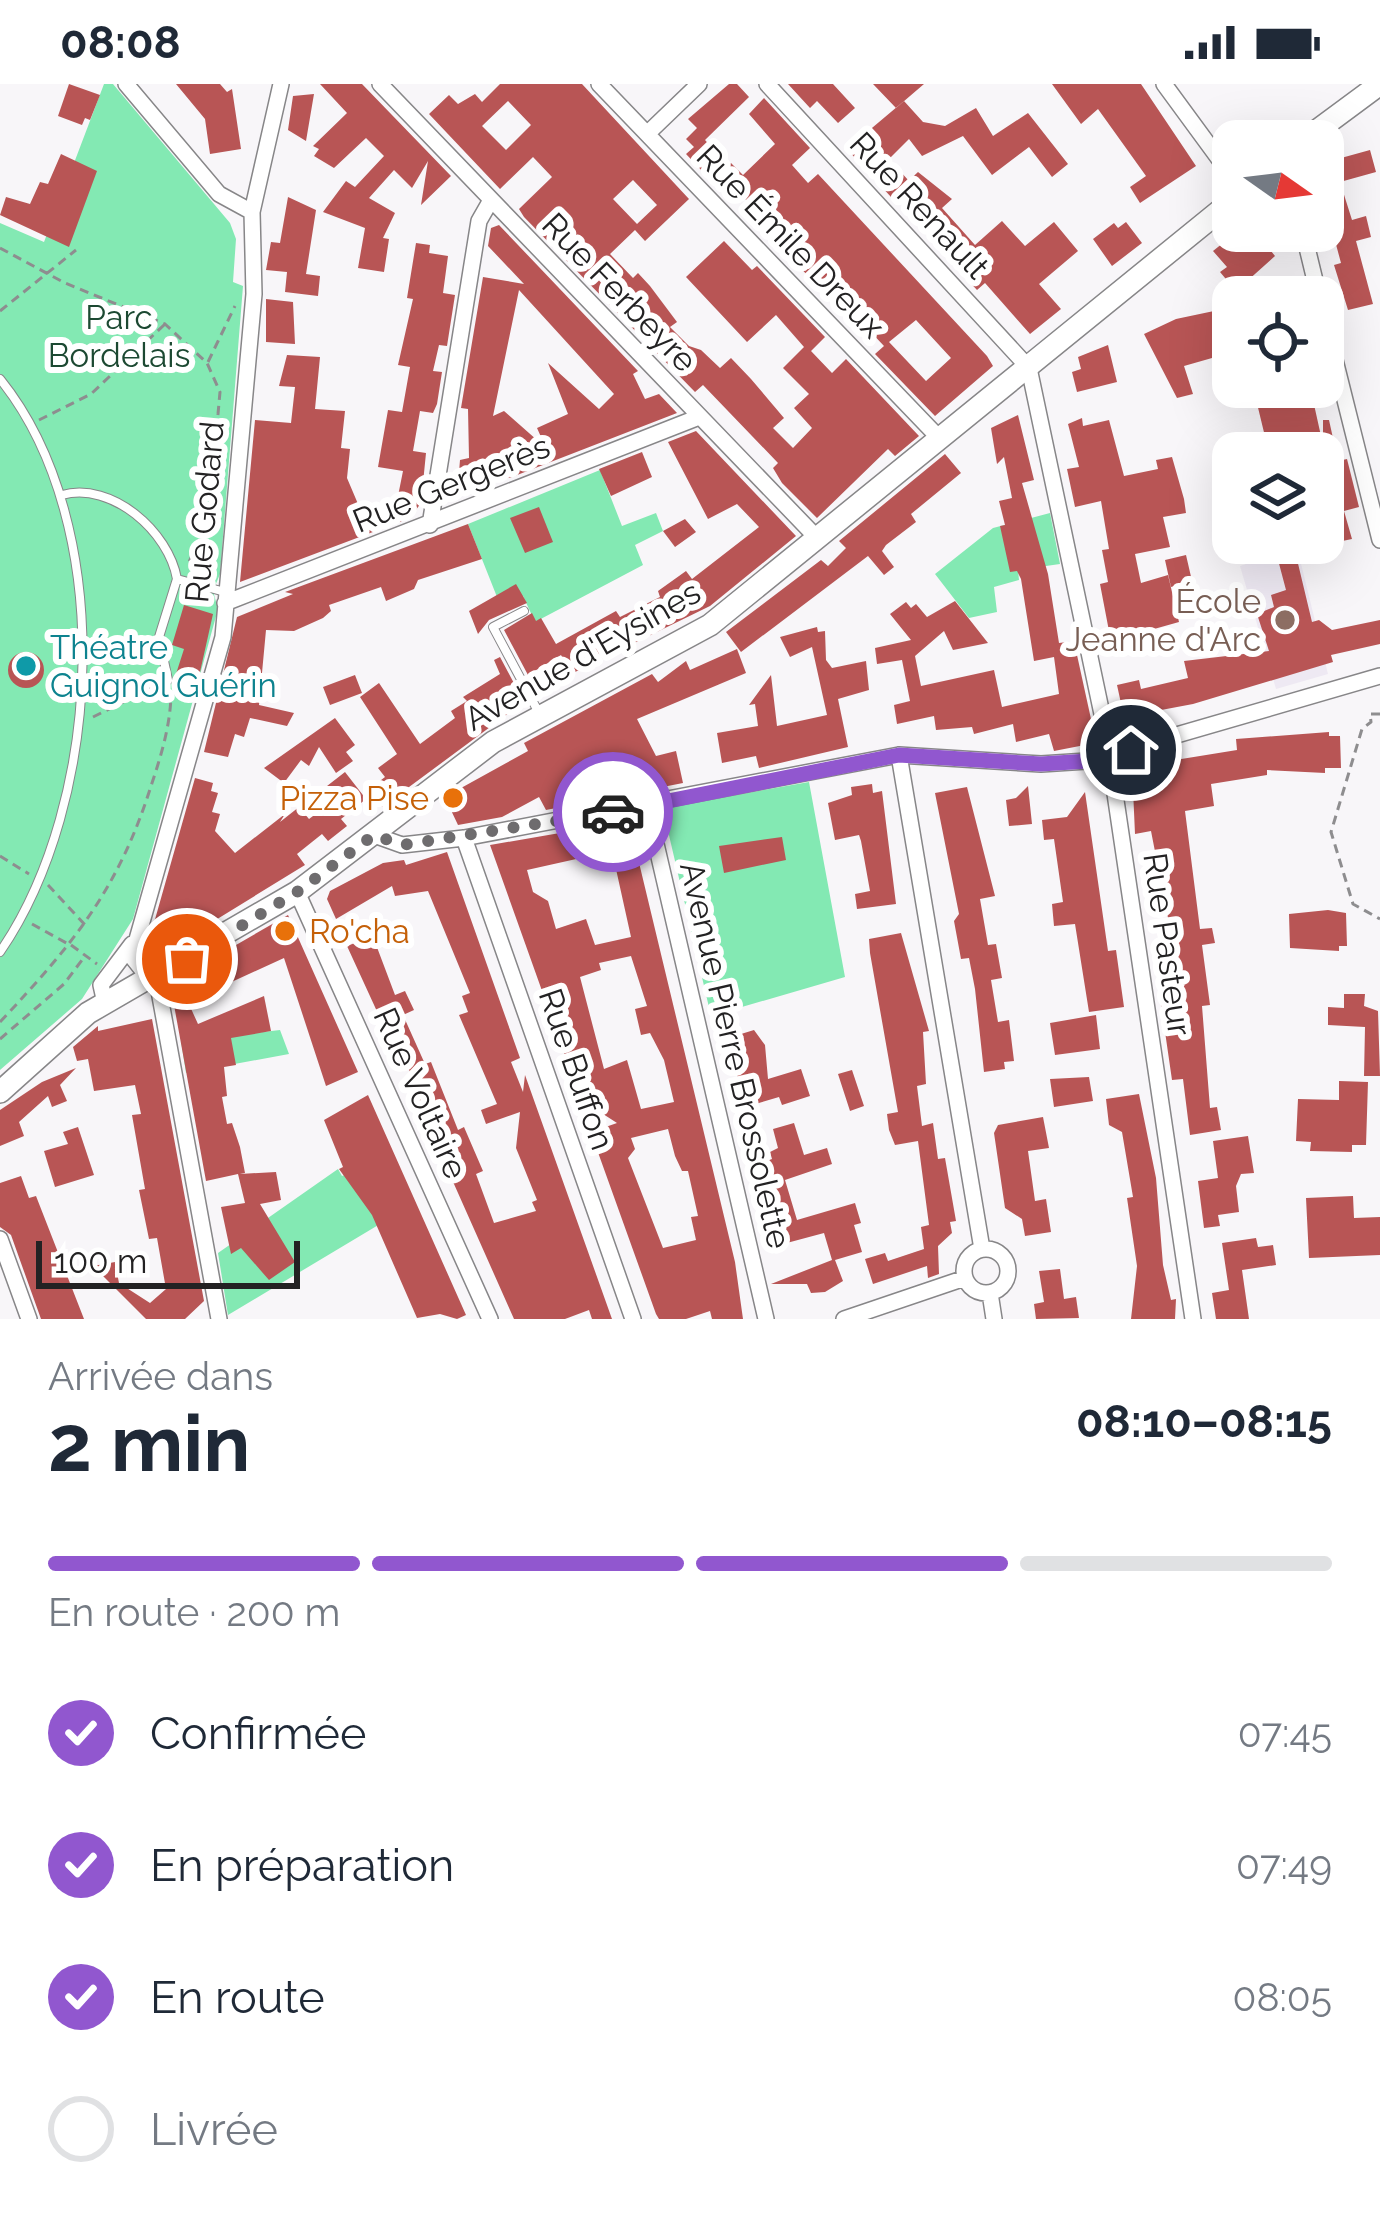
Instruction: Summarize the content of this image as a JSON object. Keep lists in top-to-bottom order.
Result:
{
  "streets": {
    "street": [
      "Rue Renault",
      "Rue Émile Dreux",
      "Rue Ferbeyre",
      "Rue Gergerès",
      "Rue Godard",
      "Avenue d'Eysines",
      "Rue Pasteur",
      "Avenue Pierre Brossolette",
      "Rue Buffon",
      "Rue Voltaire"
    ]
  },
  "crossings": [
    ["Rue Renault", "Avenue d'Eysines"],
    ["Rue Renault", "Rue Pasteur"],
    ["Rue Émile Dreux", "Avenue d'Eysines"],
    ["Rue Ferbeyre", "Rue Gergerès"],
    ["Rue Ferbeyre", "Avenue d'Eysines"],
    ["Rue Gergerès", "Rue Godard"],
    ["Avenue d'Eysines", "Rue Pasteur"],
    ["Avenue d'Eysines", "Rue Voltaire"]
  ],
  "parks": ["Parc Bordelais"],
  "places": [
    "École Jeanne d'Arc",
    "Théatre Guignol Guérin",
    "Pizza Pise",
    "Ro'cha"
  ],
  "scale_bar": "100 m",
  "north": "right",
  "page": {
    "status": "08:08",
    "scale": "100 m",
    "heading": ["2 min", "Arrivée dans", "08:10–08:15"],
    "bar": "En route · 200 m",
    "list": [
      ["Confirmée", "07:45"],
      ["En préparation", "07:49"],
      ["En route", "08:05"],
      "Livrée"
    ]
  }
}
